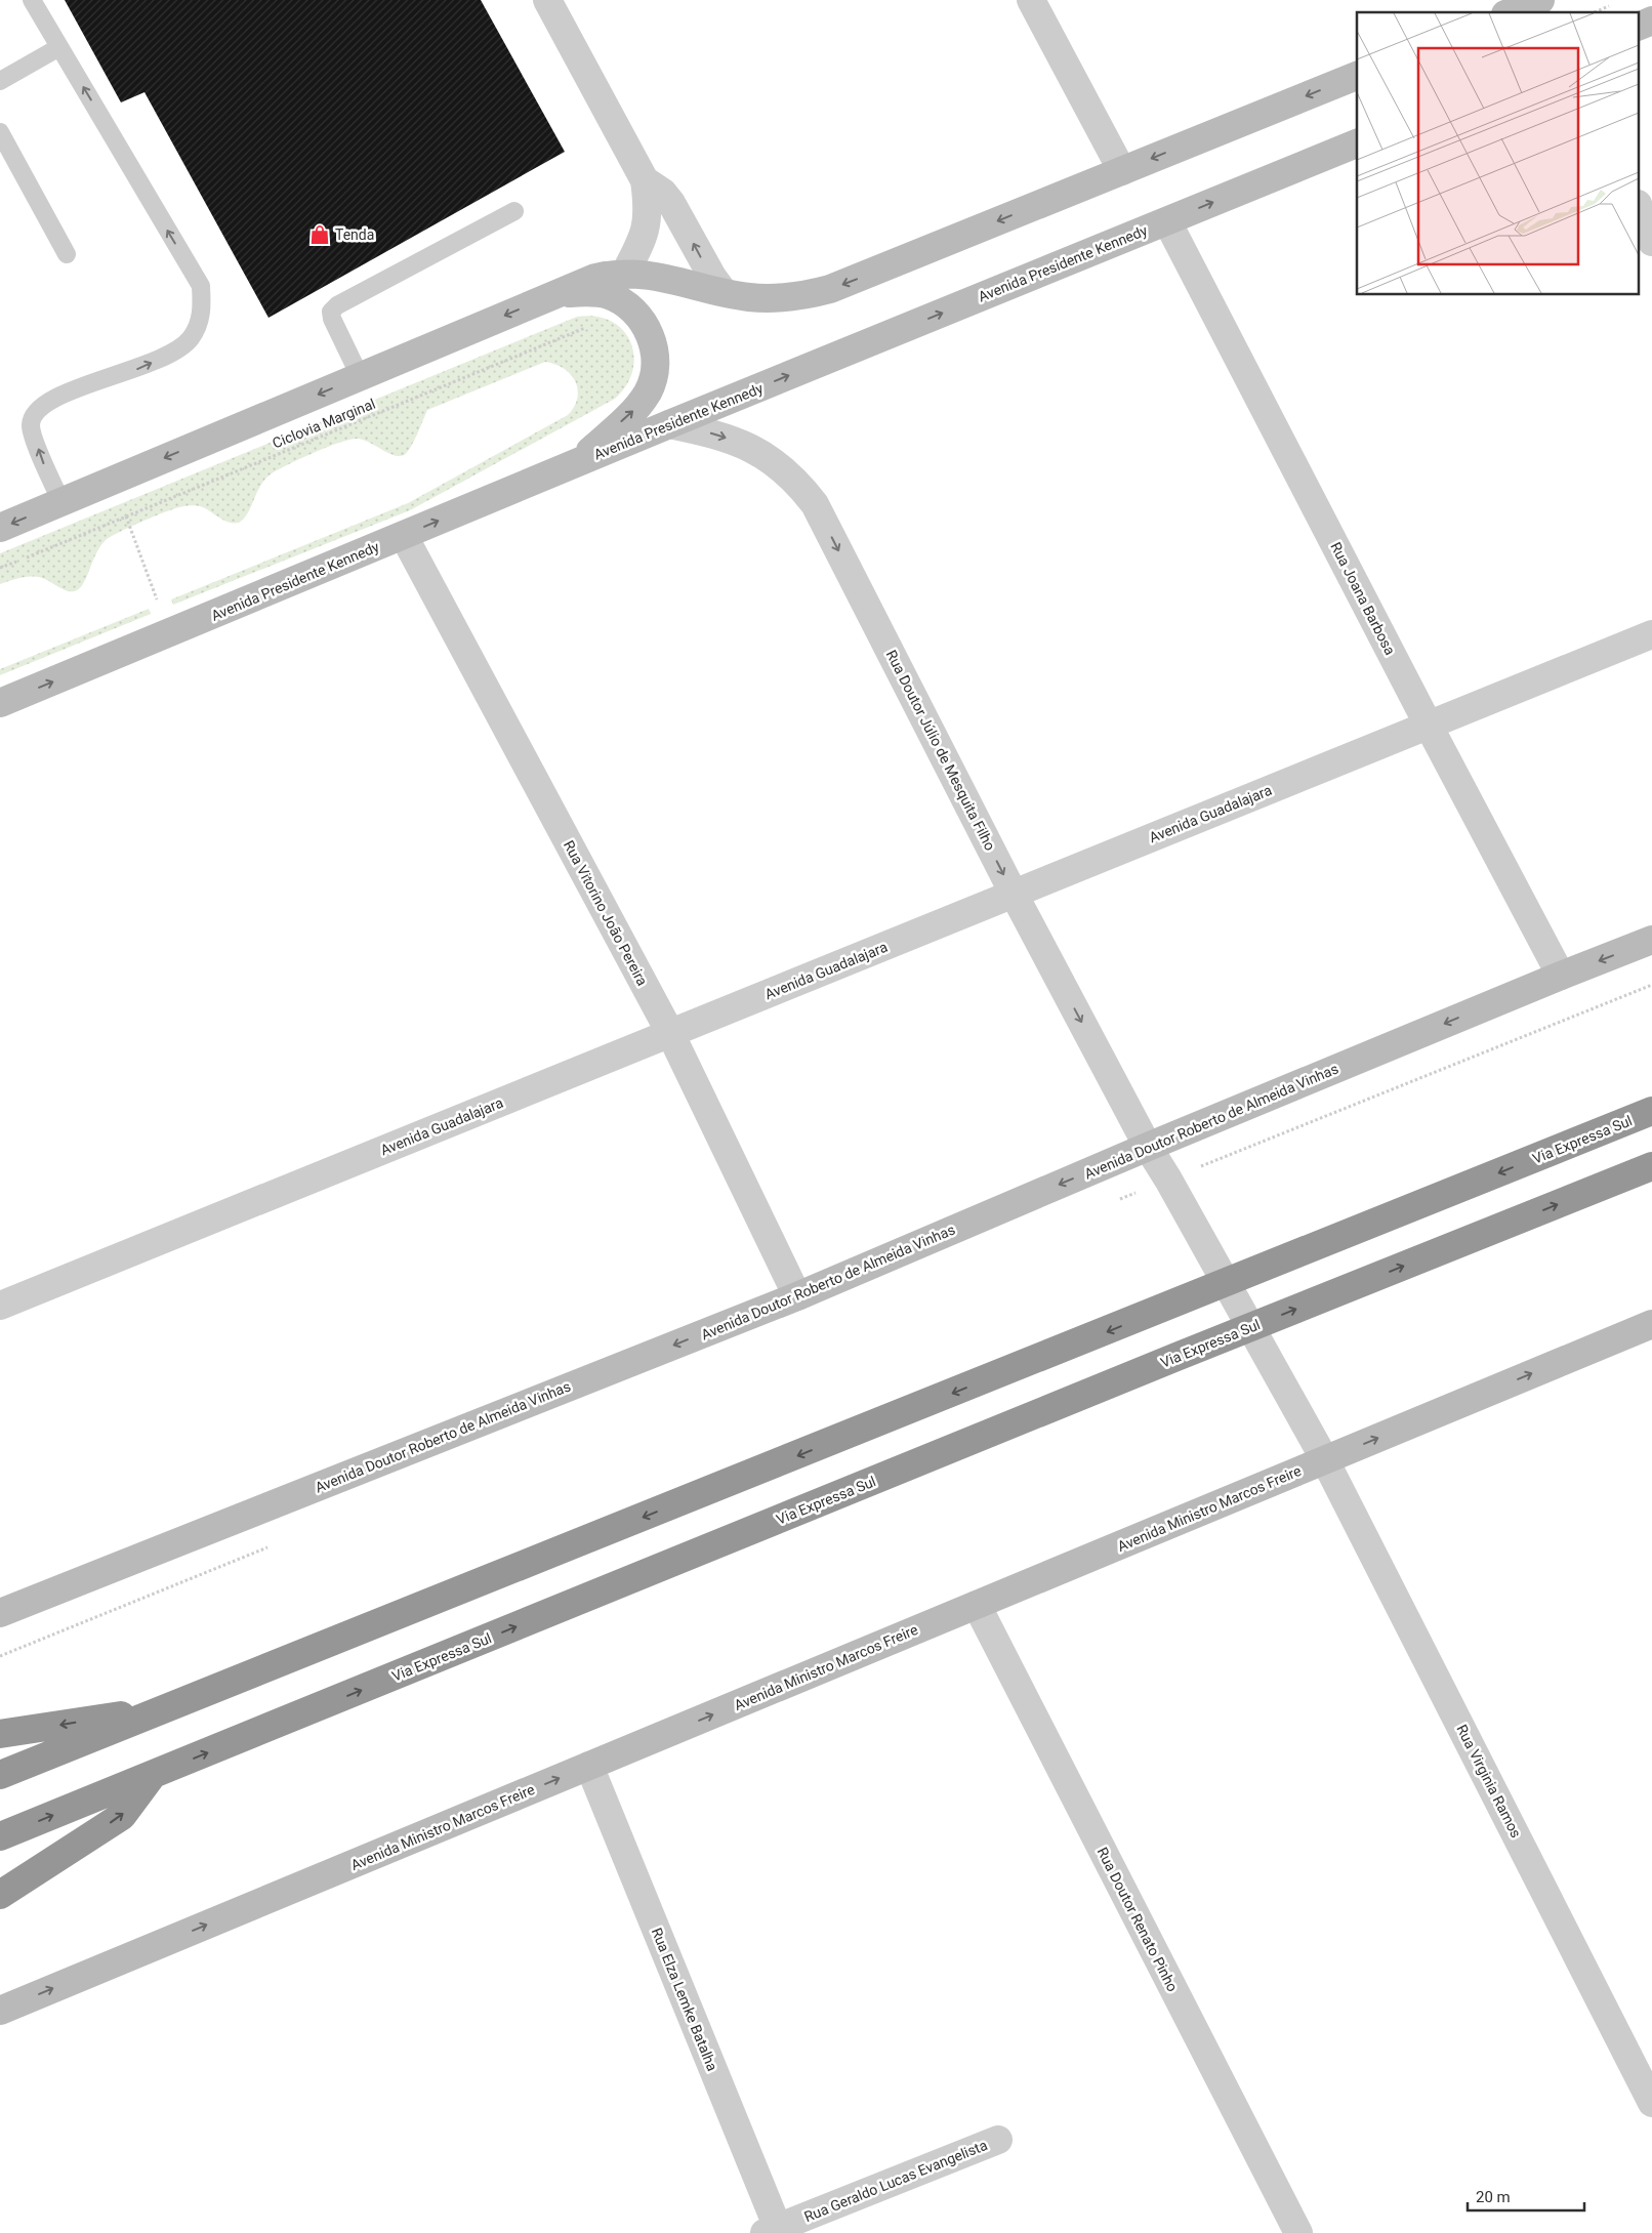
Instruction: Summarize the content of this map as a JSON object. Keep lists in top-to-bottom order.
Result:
{
  "streets": {
    "highway": ["Via Expressa Sul"],
    "main road": ["Avenida Presidente Kennedy", "Avenida Doutor Roberto de Almeida Vinhas", "Avenida Ministro Marcos Freire"],
    "street": [
      "Rua Joana Barbosa",
      "Rua Doutor Júlio de Mesquita Filho",
      "Avenida Guadalajara",
      "Rua Vitorino João Pereira",
      "Rua Virginia Ramos",
      "Rua Doutor Renato Pinho",
      "Rua Elza Lemke Batalha",
      "Rua Geraldo Lucas Evangelista"
    ],
    "path": ["Ciclovia Marginal"]
  },
  "crossings": [
    ["Avenida Presidente Kennedy", "Rua Joana Barbosa"],
    ["Avenida Presidente Kennedy", "Rua Doutor Júlio de Mesquita Filho"],
    ["Avenida Presidente Kennedy", "Rua Vitorino João Pereira"],
    ["Rua Joana Barbosa", "Avenida Guadalajara"],
    ["Rua Joana Barbosa", "Avenida Doutor Roberto de Almeida Vinhas"],
    ["Rua Doutor Júlio de Mesquita Filho", "Avenida Guadalajara"],
    ["Rua Doutor Júlio de Mesquita Filho", "Avenida Doutor Roberto de Almeida Vinhas"],
    ["Rua Doutor Júlio de Mesquita Filho", "Rua Virginia Ramos"],
    ["Avenida Guadalajara", "Rua Vitorino João Pereira"],
    ["Rua Vitorino João Pereira", "Avenida Doutor Roberto de Almeida Vinhas"],
    ["Avenida Doutor Roberto de Almeida Vinhas", "Rua Virginia Ramos"],
    ["Avenida Ministro Marcos Freire", "Rua Virginia Ramos"],
    ["Avenida Ministro Marcos Freire", "Rua Doutor Renato Pinho"],
    ["Avenida Ministro Marcos Freire", "Rua Elza Lemke Batalha"],
    ["Rua Elza Lemke Batalha", "Rua Geraldo Lucas Evangelista"]
  ],
  "one_way": ["Rua Doutor Júlio de Mesquita Filho", "Avenida Doutor Roberto de Almeida Vinhas", "Avenida Ministro Marcos Freire"],
  "places": {
    "shop": ["Tenda"]
  },
  "scale_bar": "20 m"
}
